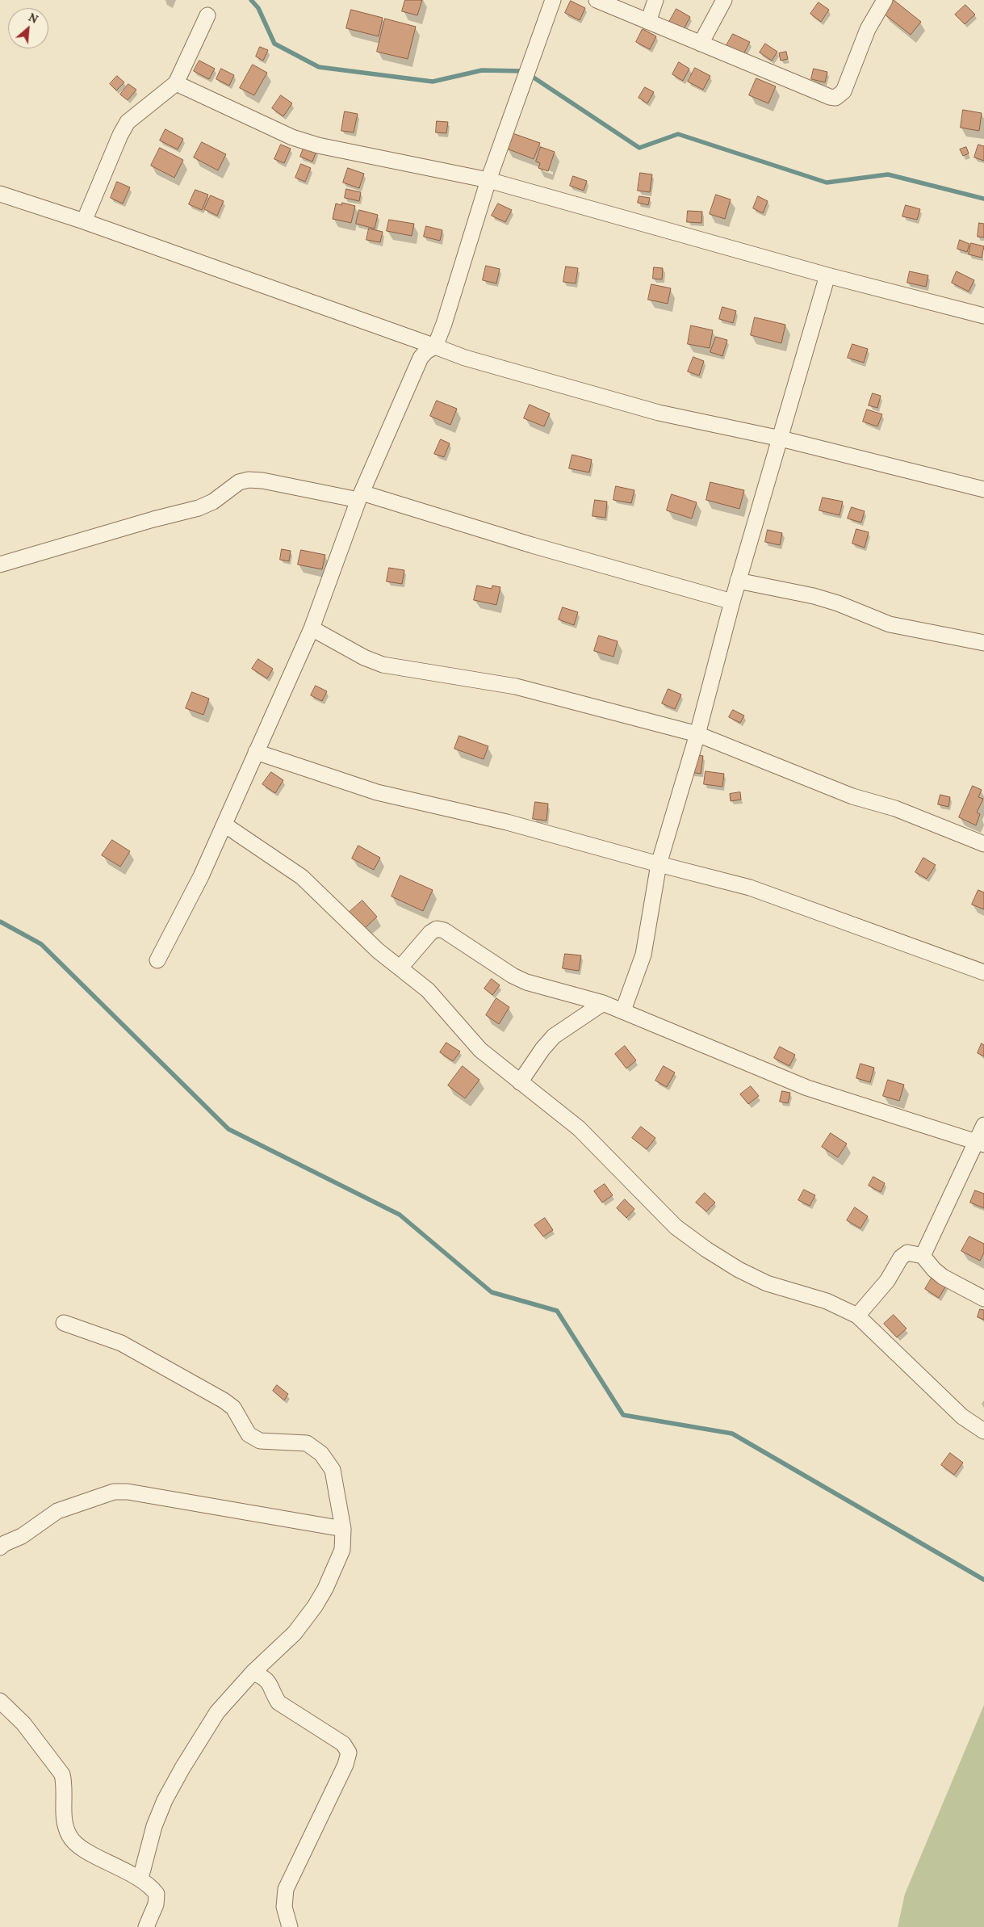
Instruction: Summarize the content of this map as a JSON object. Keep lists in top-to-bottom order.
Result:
{
  "north": "top right"
}
